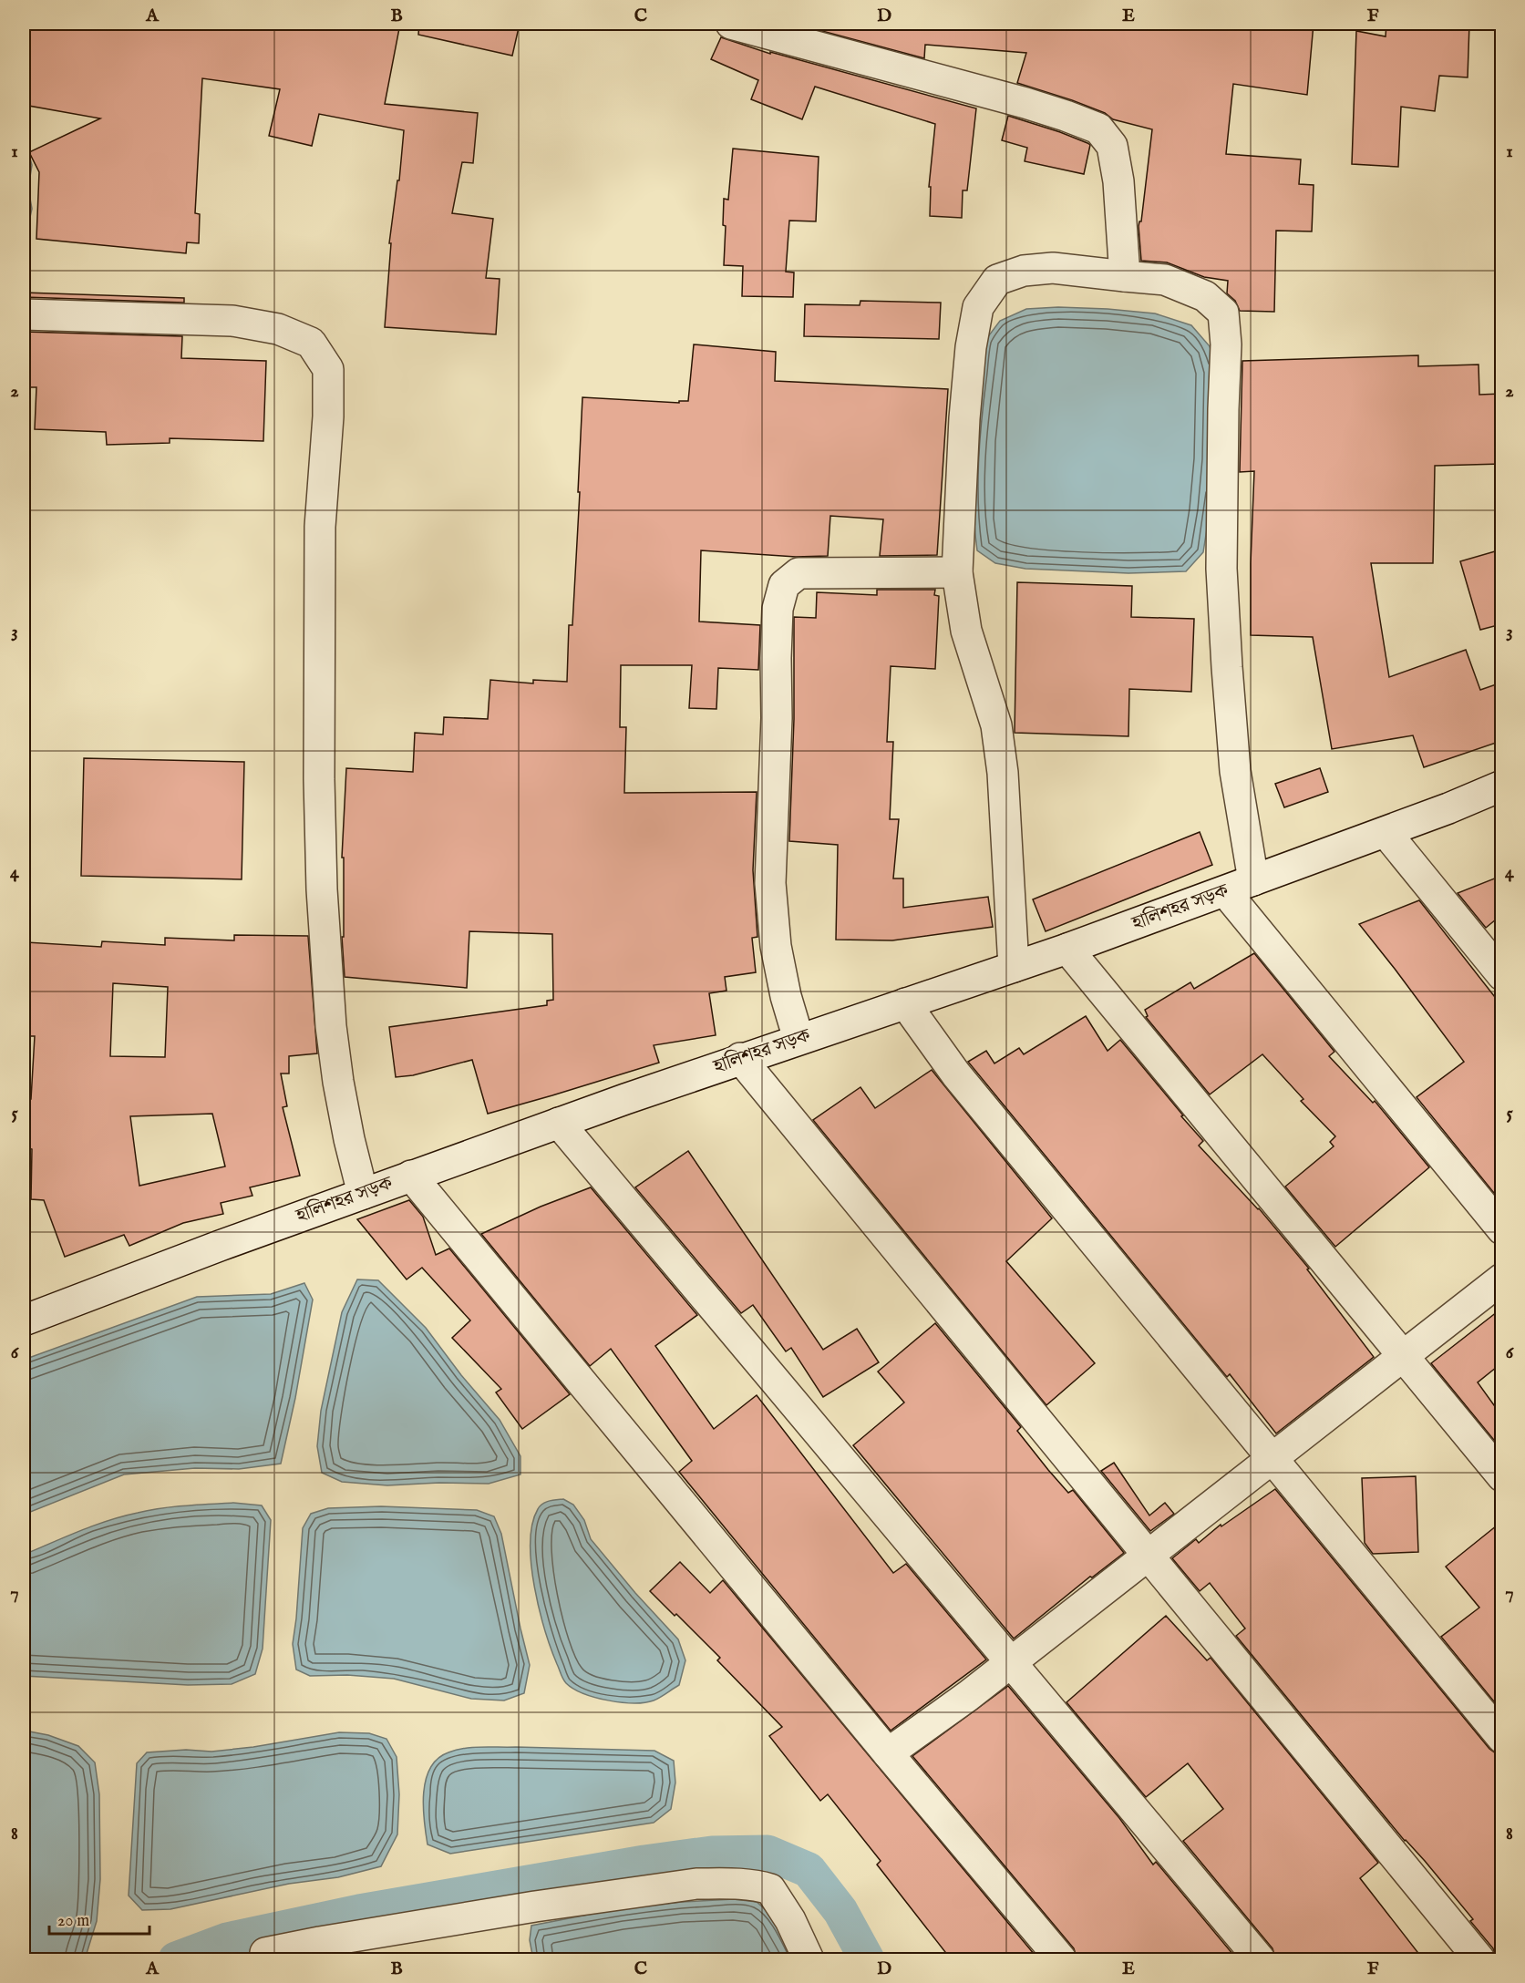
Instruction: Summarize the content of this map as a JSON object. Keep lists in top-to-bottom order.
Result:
{
  "streets": {
    "street": ["হালিশহর সড়ক"]
  },
  "scale_bar": "20 m",
  "grid": {
    "columns": [
      "A",
      "B",
      "C",
      "D",
      "E",
      "F"
    ],
    "rows": [
      "1",
      "2",
      "3",
      "4",
      "5",
      "6",
      "7",
      "8"
    ]
  }
}
